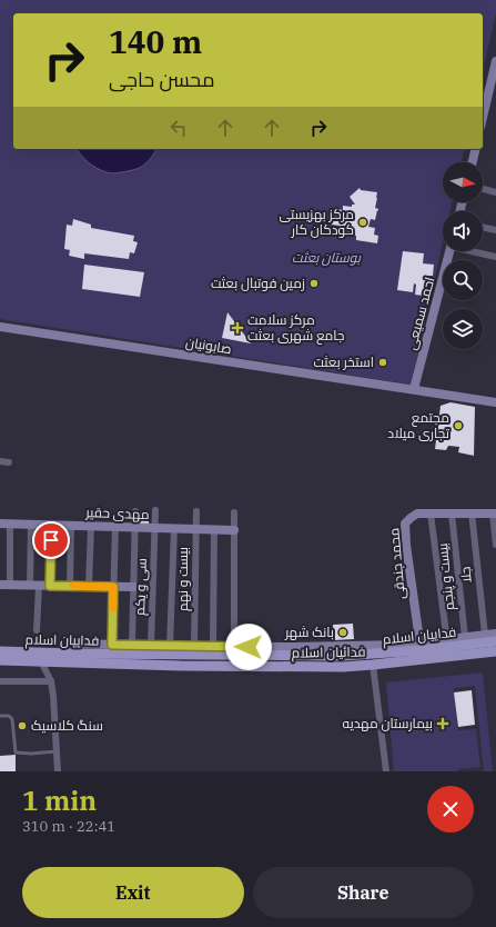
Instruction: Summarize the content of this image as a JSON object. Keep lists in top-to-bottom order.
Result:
{
  "streets": {
    "main road": ["فداییان اسلام", "فدائیان اسلام"],
    "street": [
      "احمد سمیعی",
      "صابونیان",
      "مهدی حقیر",
      "محمد جندقی",
      "جلا",
      "بیست و پنجم",
      "بیست و نهم",
      "سی و یکم"
    ]
  },
  "crossings": [
    ["احمد سمیعی", "صابونیان"],
    ["مهدی حقیر", "بیست و نهم"],
    ["مهدی حقیر", "سی و یکم"],
    ["محمد جندقی", "جلا"],
    ["محمد جندقی", "بیست و پنجم"],
    ["محمد جندقی", "فداییان اسلام"]
  ],
  "parks": ["بوستان بعثت"],
  "places": {
    "other": [
      "مرکز بهزیستی کودکان کار",
      "زمین فوتبال بعثت",
      "استخر بعثت",
      "مجتمع تجاری میلاد",
      "بانک شهر",
      "سنگ کلاسیک"
    ],
    "health": ["مرکز سلامت جامع شهری بعثت", "بیمارستان مهدیه"]
  },
  "north": "right",
  "page": {
    "turn": ["140 m", "محسن حاجی"],
    "heading": ["1 min", "310 m · 22:41"],
    "buttons": ["Exit", "Share"]
  }
}
